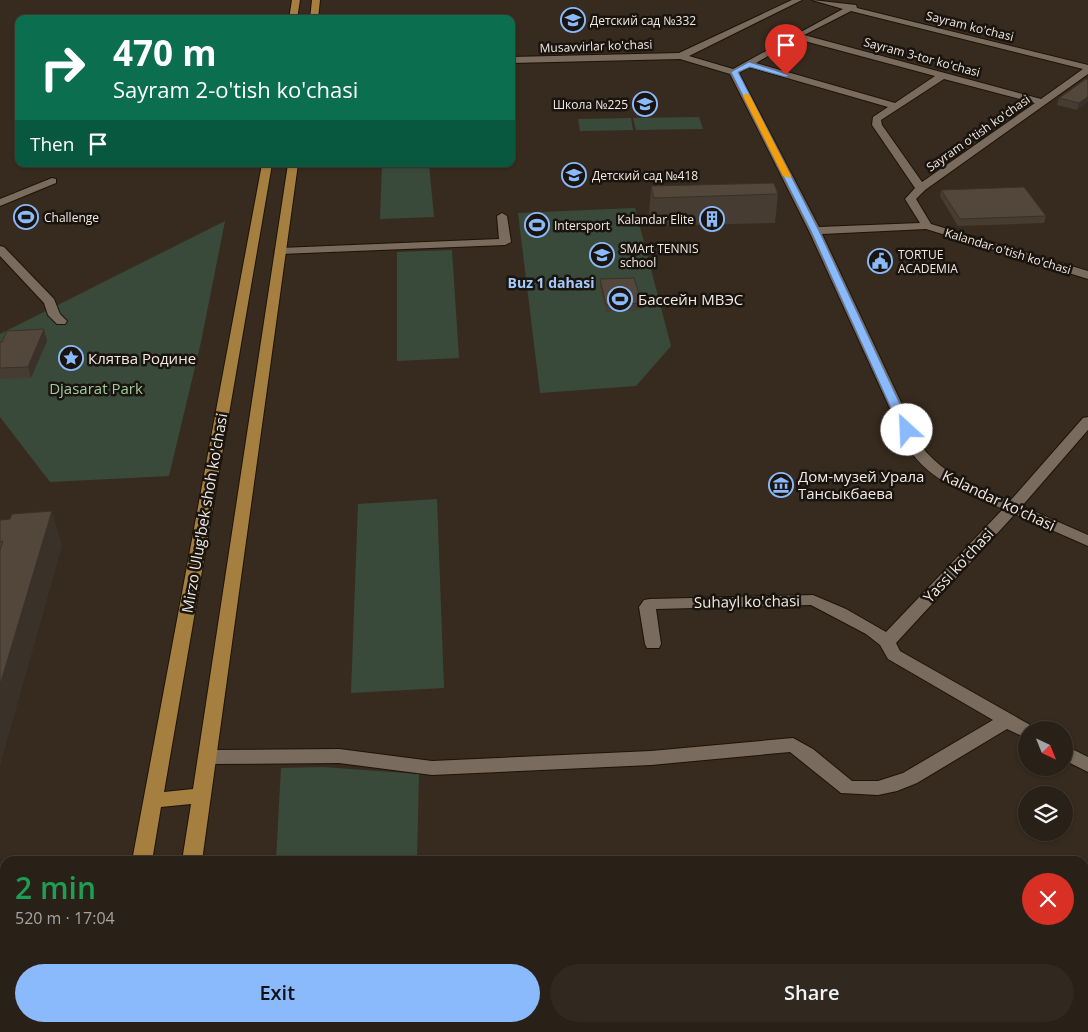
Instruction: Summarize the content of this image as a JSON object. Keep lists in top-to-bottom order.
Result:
{
  "streets": {
    "main road": ["Mirzo Ulug'bek shoh ko'chasi"],
    "street": [
      "Sayram ko'chasi",
      "Musavvirlar ko'chasi",
      "Sayram 3-tor ko'chasi",
      "Sayram o'tish ko'chasi",
      "Kalandar o'tish ko'chasi",
      "Kalandar ko'chasi",
      "Yassi ko'chasi",
      "Suhayl ko'chasi"
    ]
  },
  "crossings": [
    ["Sayram ko'chasi", "Sayram o'tish ko'chasi"],
    ["Sayram 3-tor ko'chasi", "Sayram o'tish ko'chasi"],
    ["Sayram o'tish ko'chasi", "Kalandar o'tish ko'chasi"],
    ["Kalandar o'tish ko'chasi", "Kalandar ko'chasi"],
    ["Kalandar ko'chasi", "Yassi ko'chasi"],
    ["Yassi ko'chasi", "Suhayl ko'chasi"]
  ],
  "districts": ["Buz 1 dahasi"],
  "parks": ["Djasarat Park"],
  "places": {
    "school or university": [
      "Детский сад №332",
      "Школа №225",
      "Детский сад №418",
      "SMArt TENNIS school"
    ],
    "sports": ["Challenge", "Intersport", "Бассейн МВЭС"],
    "building": ["Kalandar Elite"],
    "public building": ["TORTUE ACADEMIA"],
    "place": ["Клятва Родине"],
    "museum": ["Дом-музей Урала Тансыкбаева"]
  },
  "north": "bottom right",
  "page": {
    "turn": ["470 m", "Sayram 2-o'tish ko'chasi"],
    "then": "Then",
    "heading": ["2 min", "520 m · 17:04"],
    "buttons": ["Exit", "Share"]
  }
}
